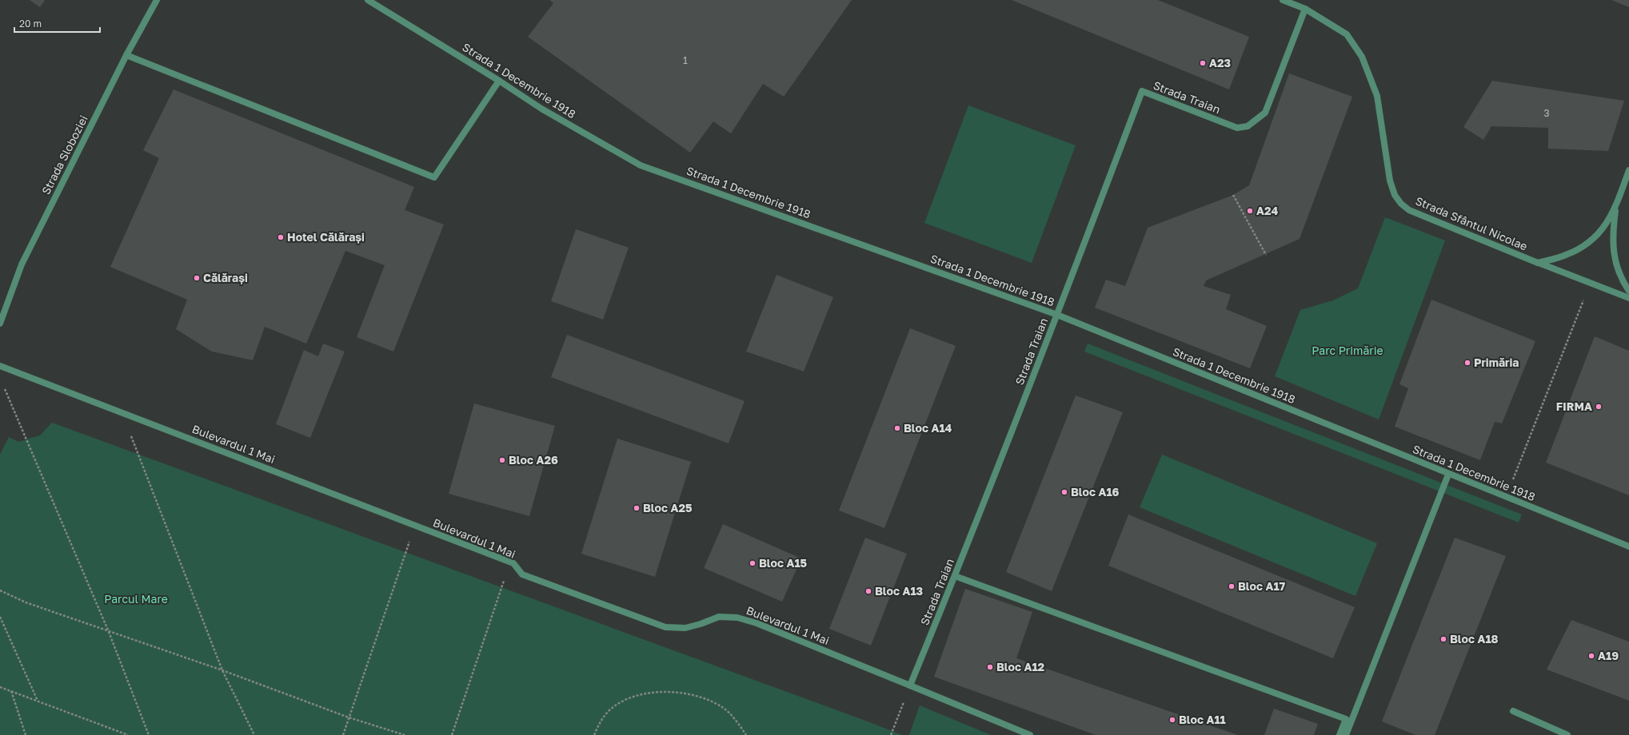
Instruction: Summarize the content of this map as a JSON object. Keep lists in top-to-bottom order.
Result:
{
  "streets": {
    "street": [
      "Strada 1 Decembrie 1918",
      "Strada Traian",
      "Strada Sloboziei",
      "Strada Sfântul Nicolae",
      "Bulevardul 1 Mai"
    ]
  },
  "crossings": [
    ["Strada 1 Decembrie 1918", "Strada Traian"],
    ["Strada Traian", "Strada Sfântul Nicolae"],
    ["Strada Traian", "Bulevardul 1 Mai"]
  ],
  "parks": ["Parc Primărie", "Parcul Mare"],
  "places": [
    "A23",
    "A24",
    "Hotel Călărași",
    "Călărași",
    "Primăria",
    "FIRMA",
    "Bloc A14",
    "Bloc A26",
    "Bloc A16",
    "Bloc A25",
    "Bloc A15",
    "Bloc A17",
    "Bloc A13",
    "Bloc A18",
    "A19",
    "Bloc A12",
    "Bloc A11"
  ],
  "house_numbers": ["1", "3"],
  "scale_bar": "20 m"
}
